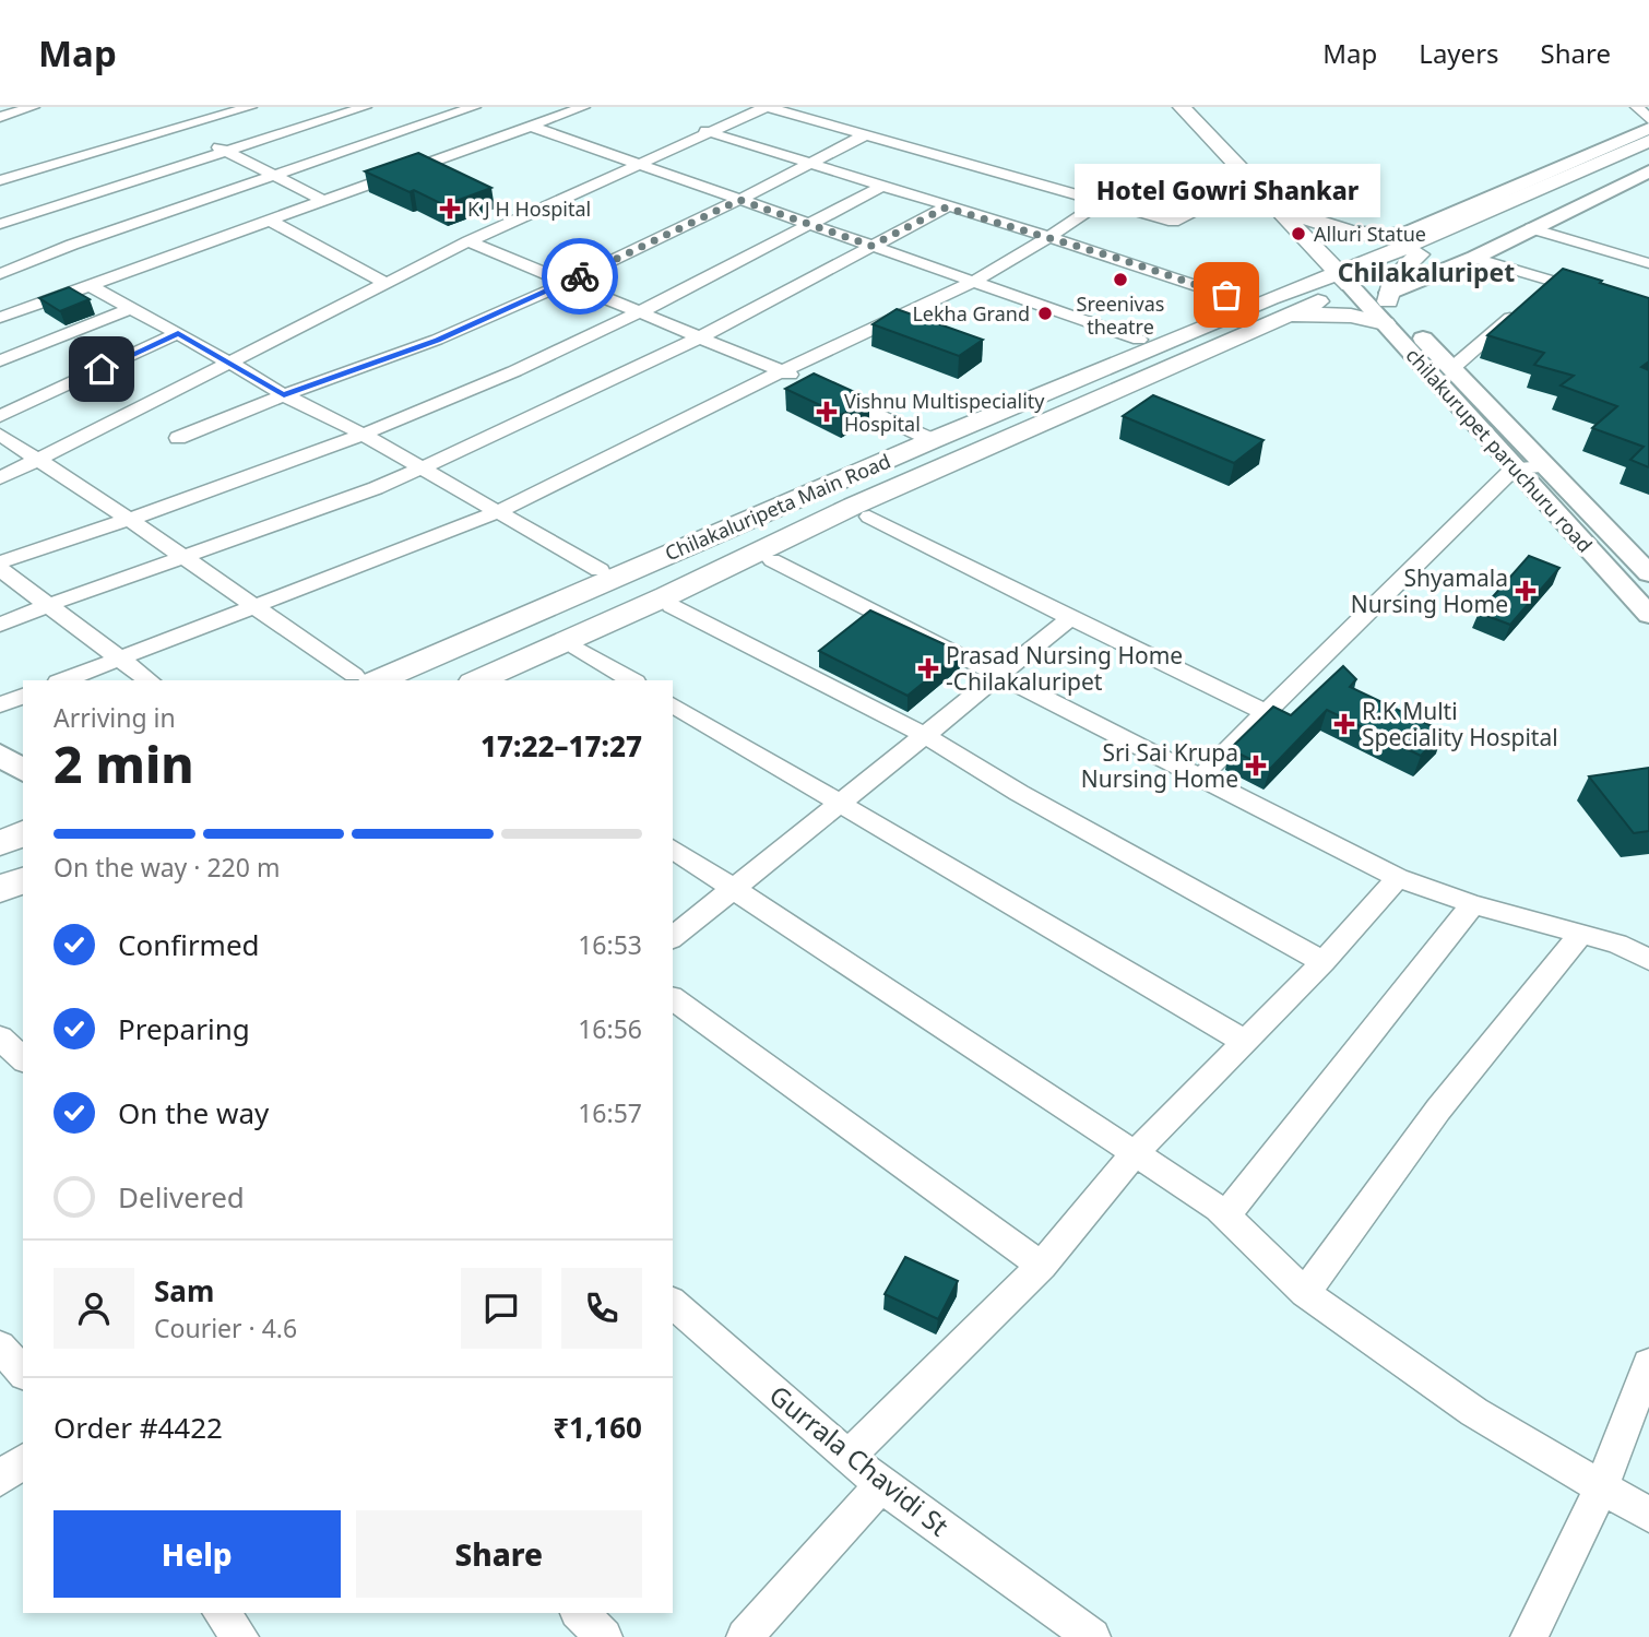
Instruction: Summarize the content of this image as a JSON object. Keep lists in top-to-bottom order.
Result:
{
  "streets": {
    "main road": ["Chilakaluripeta Main Road"],
    "street": ["chilakurupet paruchuru road", "Gurrala Chavidi St"]
  },
  "crossings": [
    ["chilakurupet paruchuru road", "Chilakaluripeta Main Road"]
  ],
  "districts": ["Chilakaluripet"],
  "places": {
    "health": [
      "K J H Hospital",
      "Vishnu Multispeciality Hospital",
      "Shyamala Nursing Home",
      "Prasad Nursing Home -Chilakaluripet",
      "R.K Multi Speciality Hospital",
      "Sri Sai Krupa Nursing Home"
    ],
    "other": [
      "Alluri Statue",
      "Sreenivas theatre",
      "Hotel Gowri Shankar",
      "Lekha Grand"
    ]
  },
  "page": {
    "header": "Map",
    "nav": ["Map", "Layers", "Share"],
    "bubble": "Hotel Gowri Shankar",
    "heading": ["2 min", "Arriving in", "17:22–17:27"],
    "panel": [
      "Sam",
      "Courier · 4.6",
      "Order #4422",
      "₹1,160"
    ],
    "bar": "On the way · 220 m",
    "list": [
      ["Confirmed", "16:53"],
      ["Preparing", "16:56"],
      ["On the way", "16:57"],
      "Delivered"
    ],
    "buttons": ["Help", "Share"]
  }
}
